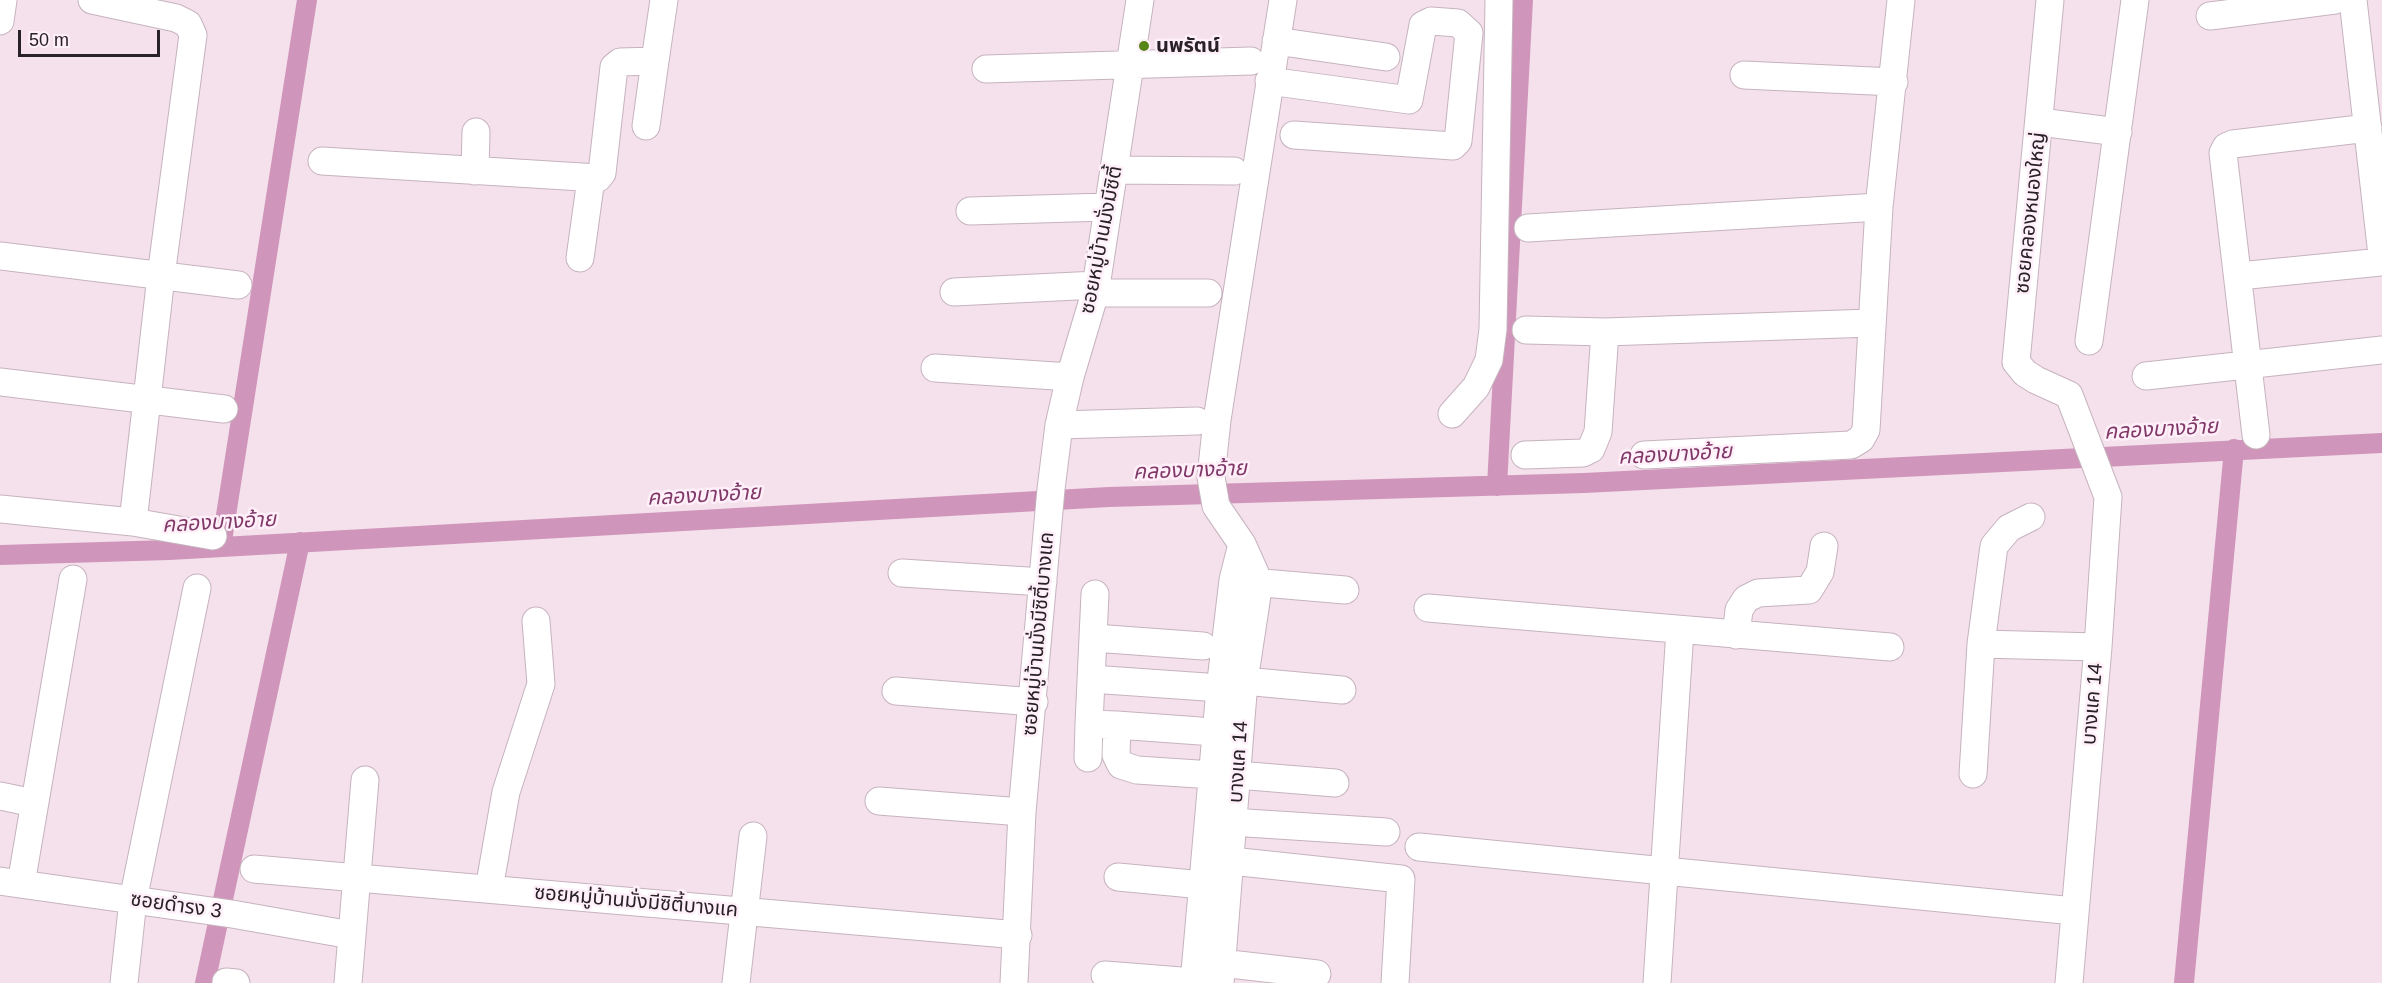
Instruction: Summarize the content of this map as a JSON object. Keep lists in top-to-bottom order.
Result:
{
  "streets": {
    "street": [
      "ซอยคลองหนองใหญ่",
      "ซอยหมู่บ้านมั่งมีซิตี้",
      "ซอยหมู่บ้านมั่งมีซิตี้บางแค",
      "บางแค 14",
      "ซอยดำรง 3"
    ]
  },
  "crossings": [
    ["ซอยคลองหนองใหญ่", "บางแค 14"],
    ["ซอยหมู่บ้านมั่งมีซิตี้", "ซอยหมู่บ้านมั่งมีซิตี้บางแค"]
  ],
  "water": ["คลองบางอ้าย"],
  "places": ["นพรัตน์"],
  "scale_bar": "50 m"
}
